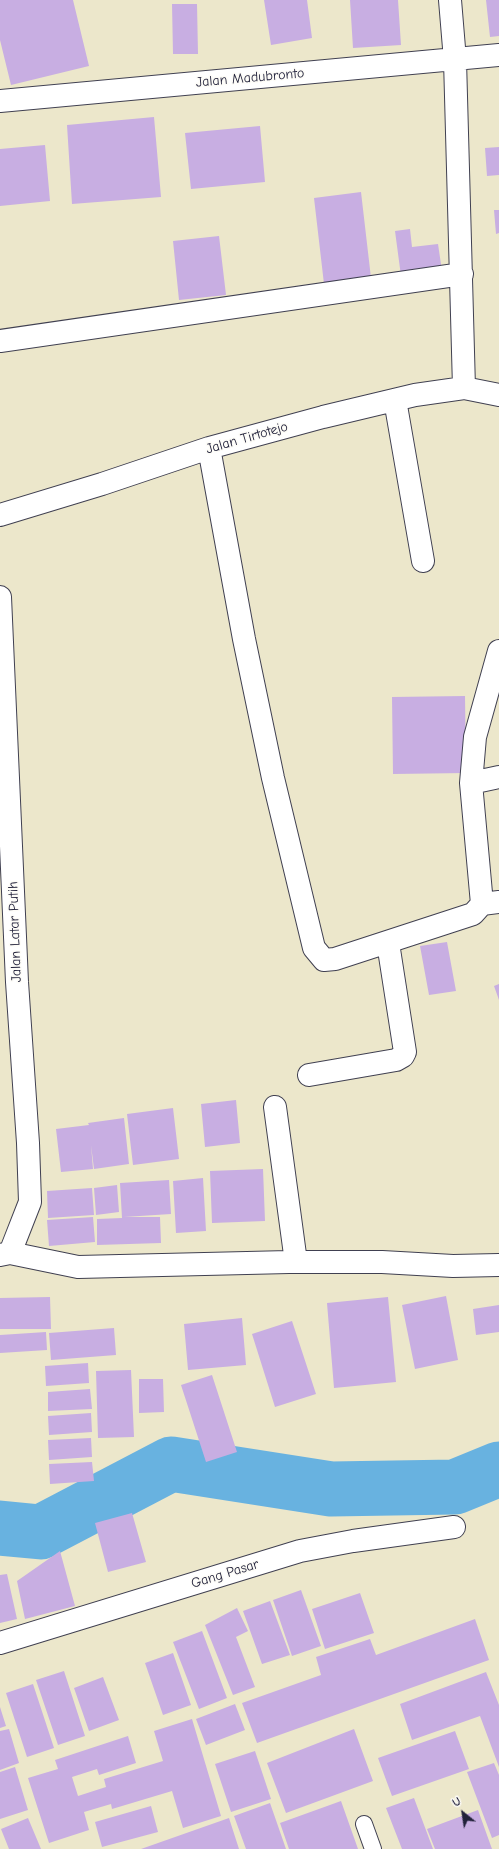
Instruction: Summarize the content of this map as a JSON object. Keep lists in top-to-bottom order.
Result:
{
  "streets": {
    "street": [
      "Jalan Madubronto",
      "Jalan Tirtotejo",
      "Jalan Latar Putih",
      "Gang Pasar"
    ]
  },
  "north": "top left"
}
